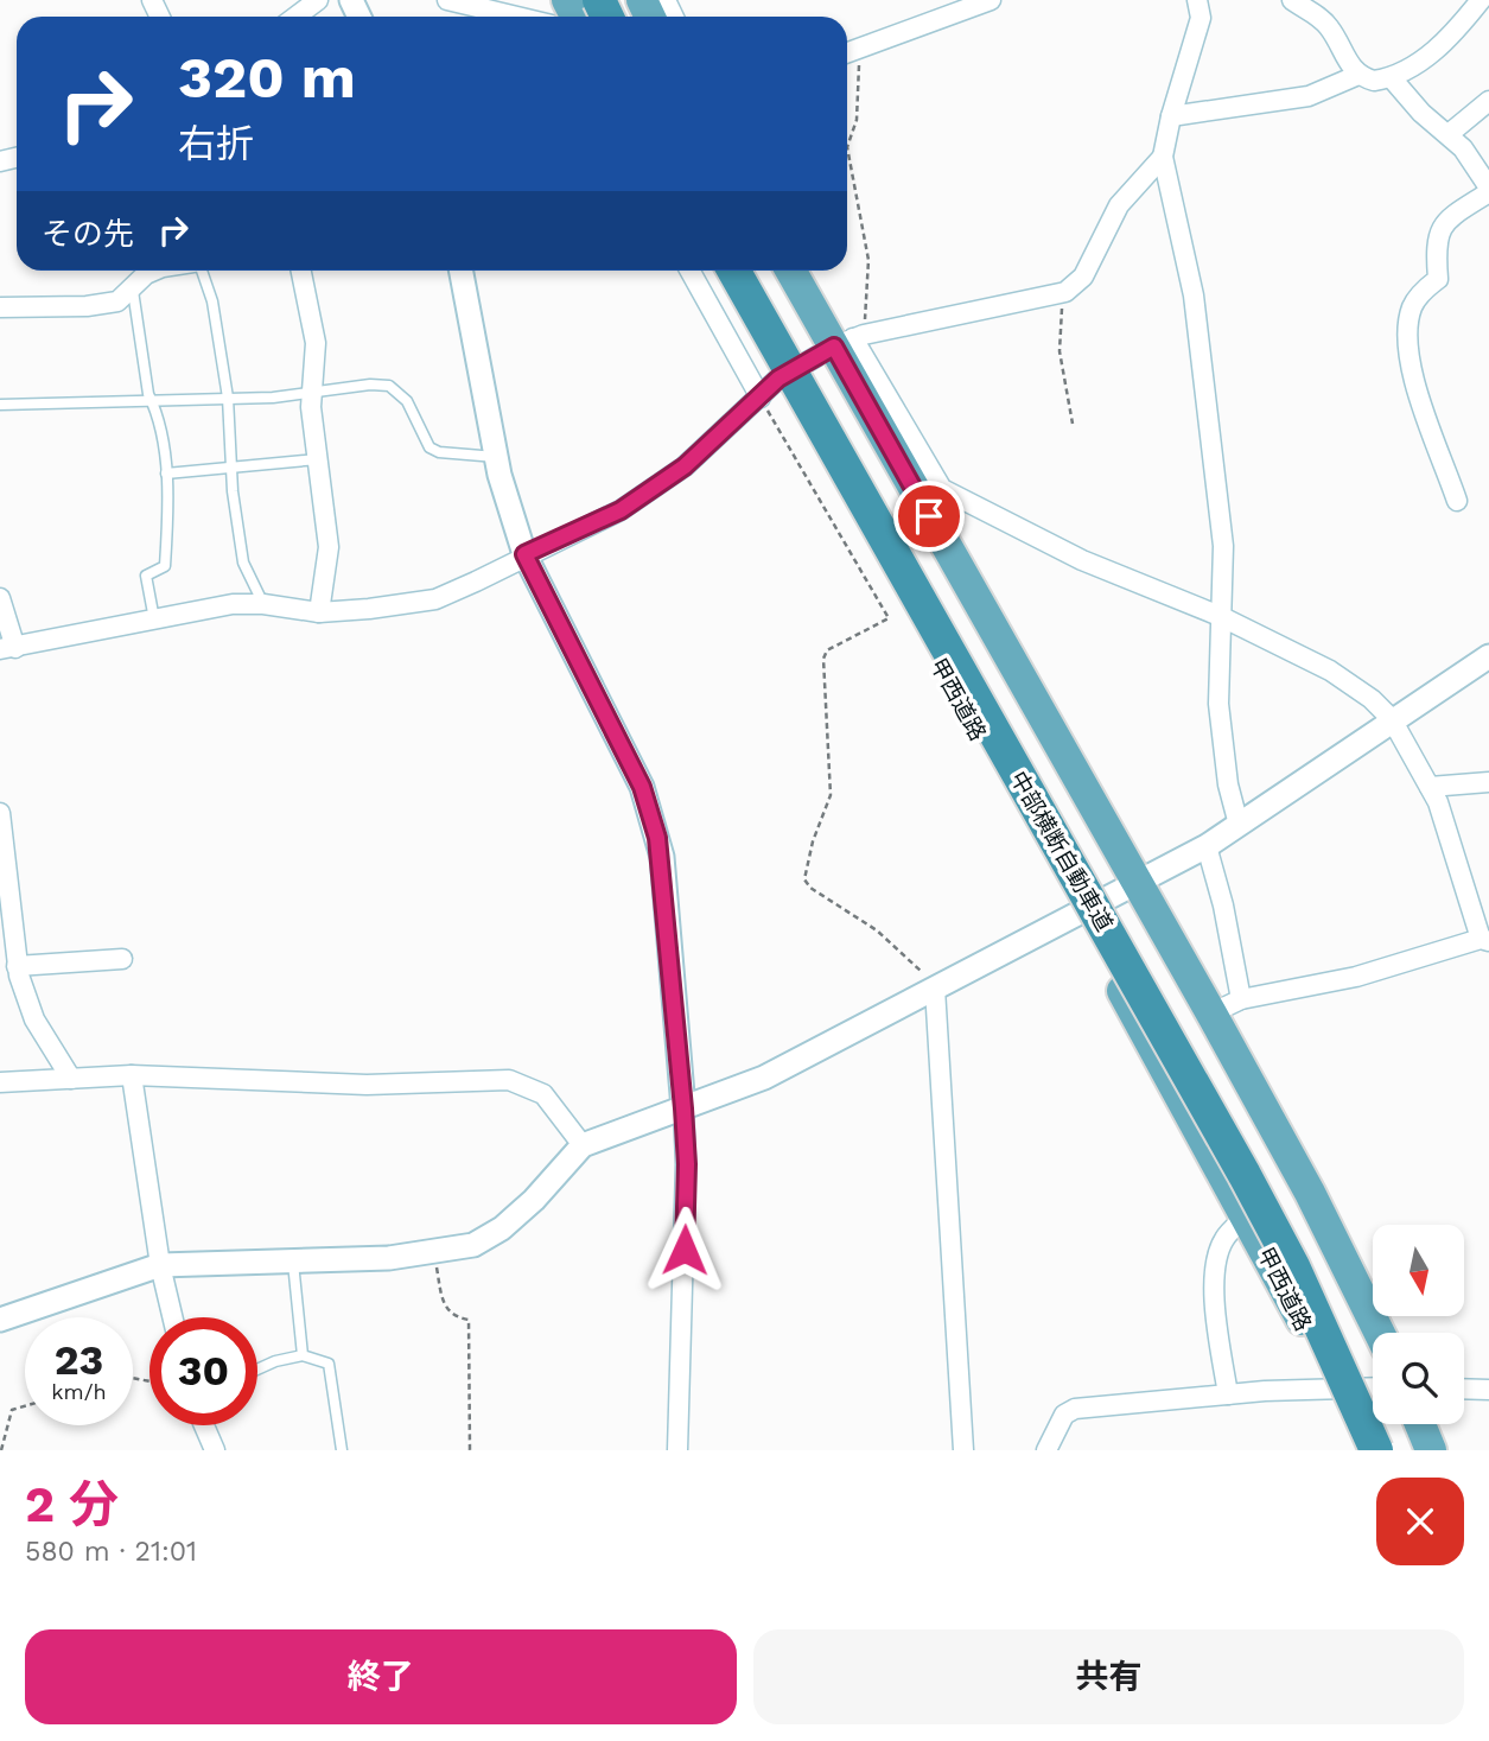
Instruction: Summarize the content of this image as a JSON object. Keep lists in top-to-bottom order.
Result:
{
  "streets": {
    "highway": ["甲西道路", "中部横断自動車道"]
  },
  "north": "bottom",
  "page": {
    "turn": ["320 m", "右折"],
    "then": "その先",
    "speed": "23 km/h",
    "limit": "30",
    "heading": ["2 分", "580 m · 21:01"],
    "buttons": ["終了", "共有"]
  }
}
